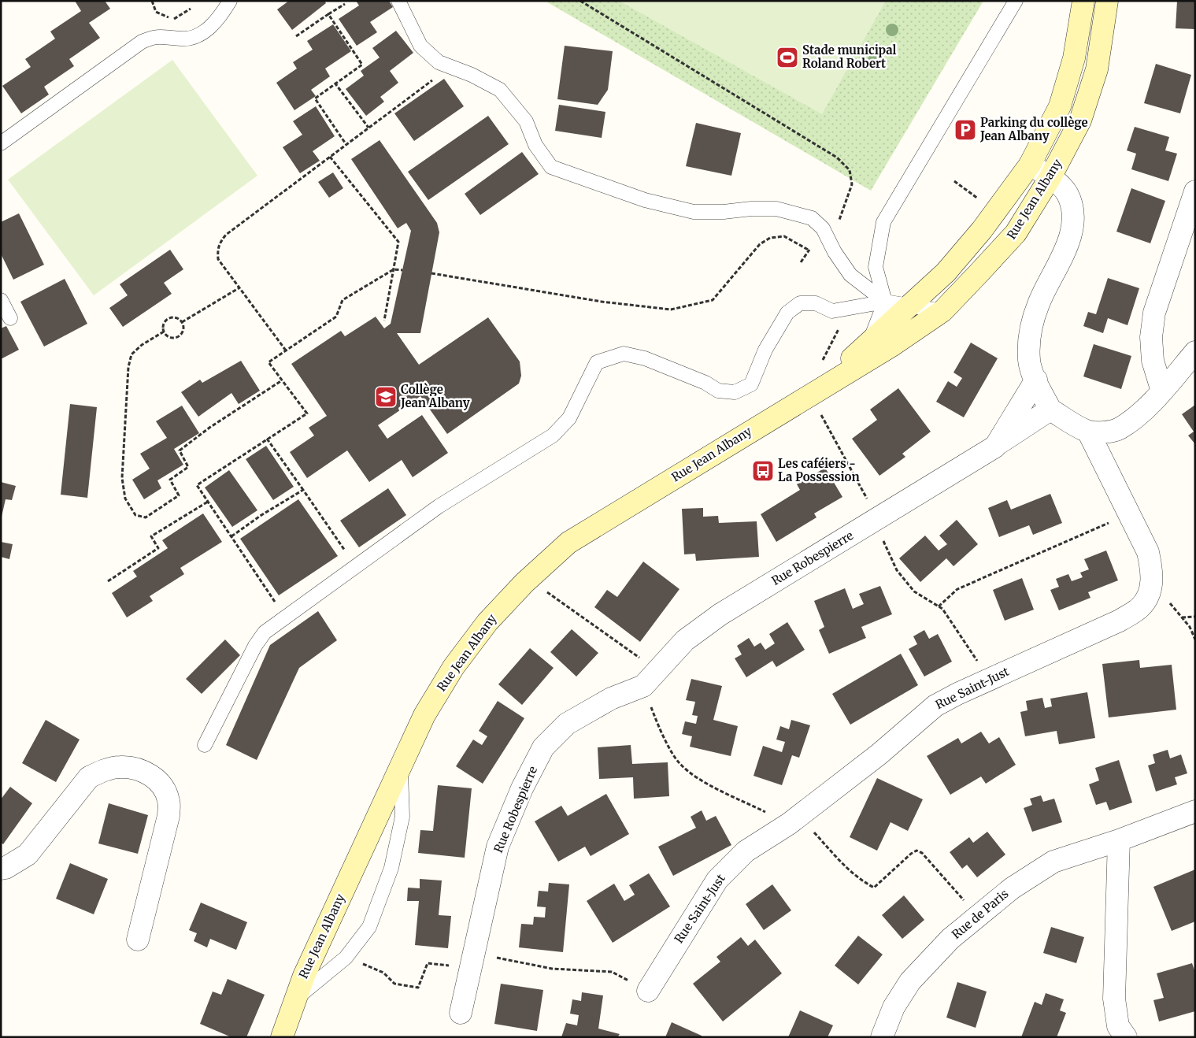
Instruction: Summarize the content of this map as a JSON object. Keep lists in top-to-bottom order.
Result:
{
  "streets": {
    "main road": ["Rue Jean Albany"],
    "street": ["Rue Robespierre", "Rue Saint-Just", "Rue de Paris"]
  },
  "places": {
    "sports": ["Stade municipal Roland Robert"],
    "parking": ["Parking du collège Jean Albany"],
    "school or university": ["Collège Jean Albany"],
    "bus stop": ["Les caféiers - La Possession"]
  }
}
